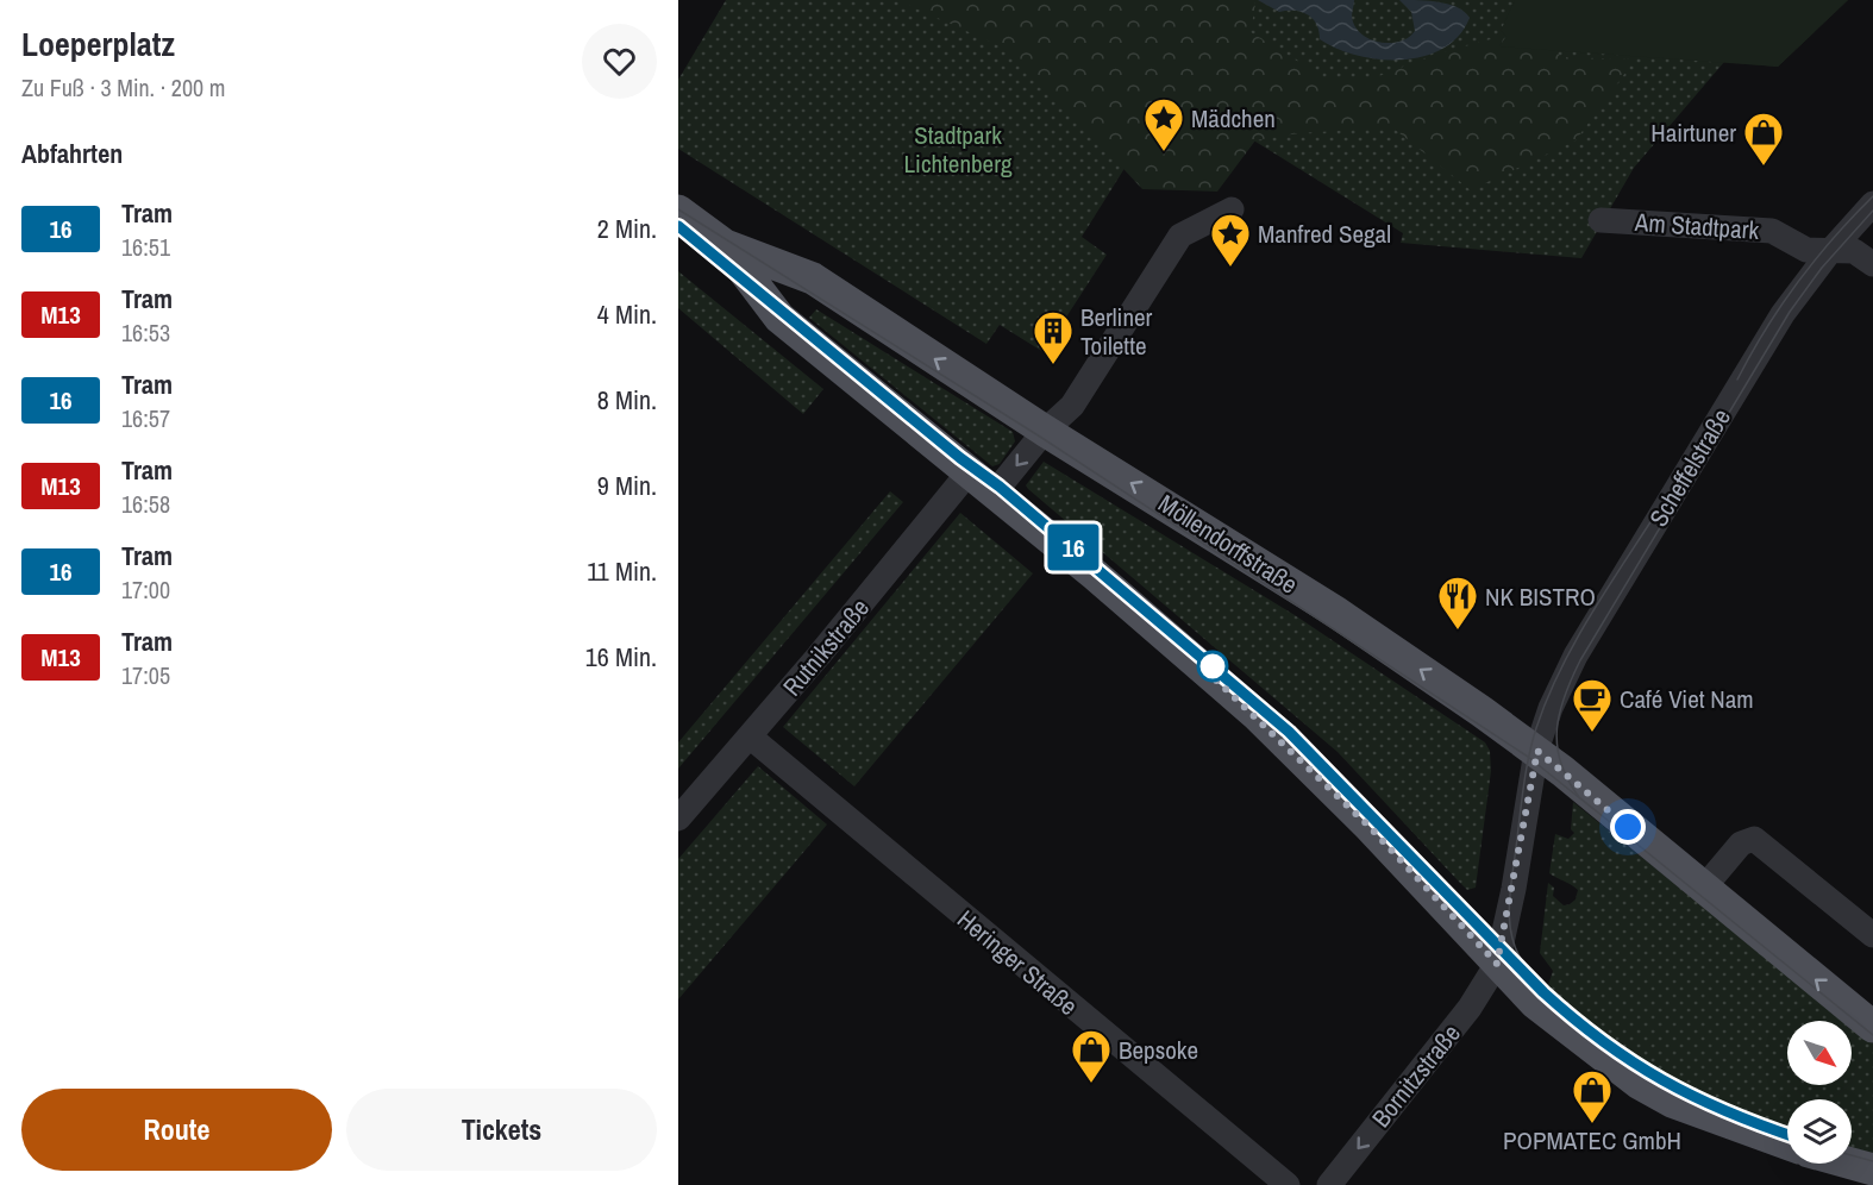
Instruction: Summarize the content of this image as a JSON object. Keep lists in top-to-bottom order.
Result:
{
  "streets": {
    "main road": ["Möllendorffstraße"],
    "street": [
      "Am Stadtpark",
      "Scheffelstraße",
      "Rutnikstraße",
      "Heringer Straße",
      "Bornitzstraße"
    ]
  },
  "crossings": [
    ["Am Stadtpark", "Scheffelstraße"],
    ["Scheffelstraße", "Möllendorffstraße"],
    ["Scheffelstraße", "Bornitzstraße"],
    ["Möllendorffstraße", "Rutnikstraße"],
    ["Möllendorffstraße", "Bornitzstraße"],
    ["Rutnikstraße", "Heringer Straße"]
  ],
  "one_way": ["Bornitzstraße"],
  "parks": ["Stadtpark Lichtenberg"],
  "places": {
    "place": ["Mädchen", "Manfred Segal"],
    "shop": ["Hairtuner", "Bepsoke", "POPMATEC GmbH"],
    "building": ["Berliner Toilette"],
    "restaurant": ["NK BISTRO"],
    "cafe": ["Café Viet Nam"]
  },
  "lines": ["tram line 16"],
  "north": "bottom right",
  "page": {
    "heading": [
      ["Loeperplatz", "Zu Fuß · 3 Min. · 200 m"],
      "Abfahrten"
    ],
    "on_map": "16",
    "list": [
      {
        "mark": "16",
        "name": "Tram",
        "note": "16:51",
        "value": "2 Min."
      },
      {
        "mark": "M13",
        "name": "Tram",
        "note": "16:53",
        "value": "4 Min."
      },
      {
        "mark": "16",
        "name": "Tram",
        "note": "16:57",
        "value": "8 Min."
      },
      {
        "mark": "M13",
        "name": "Tram",
        "note": "16:58",
        "value": "9 Min."
      },
      {
        "mark": "16",
        "name": "Tram",
        "note": "17:00",
        "value": "11 Min."
      },
      {
        "mark": "M13",
        "name": "Tram",
        "note": "17:05",
        "value": "16 Min."
      }
    ],
    "buttons": ["Route", "Tickets"]
  }
}
